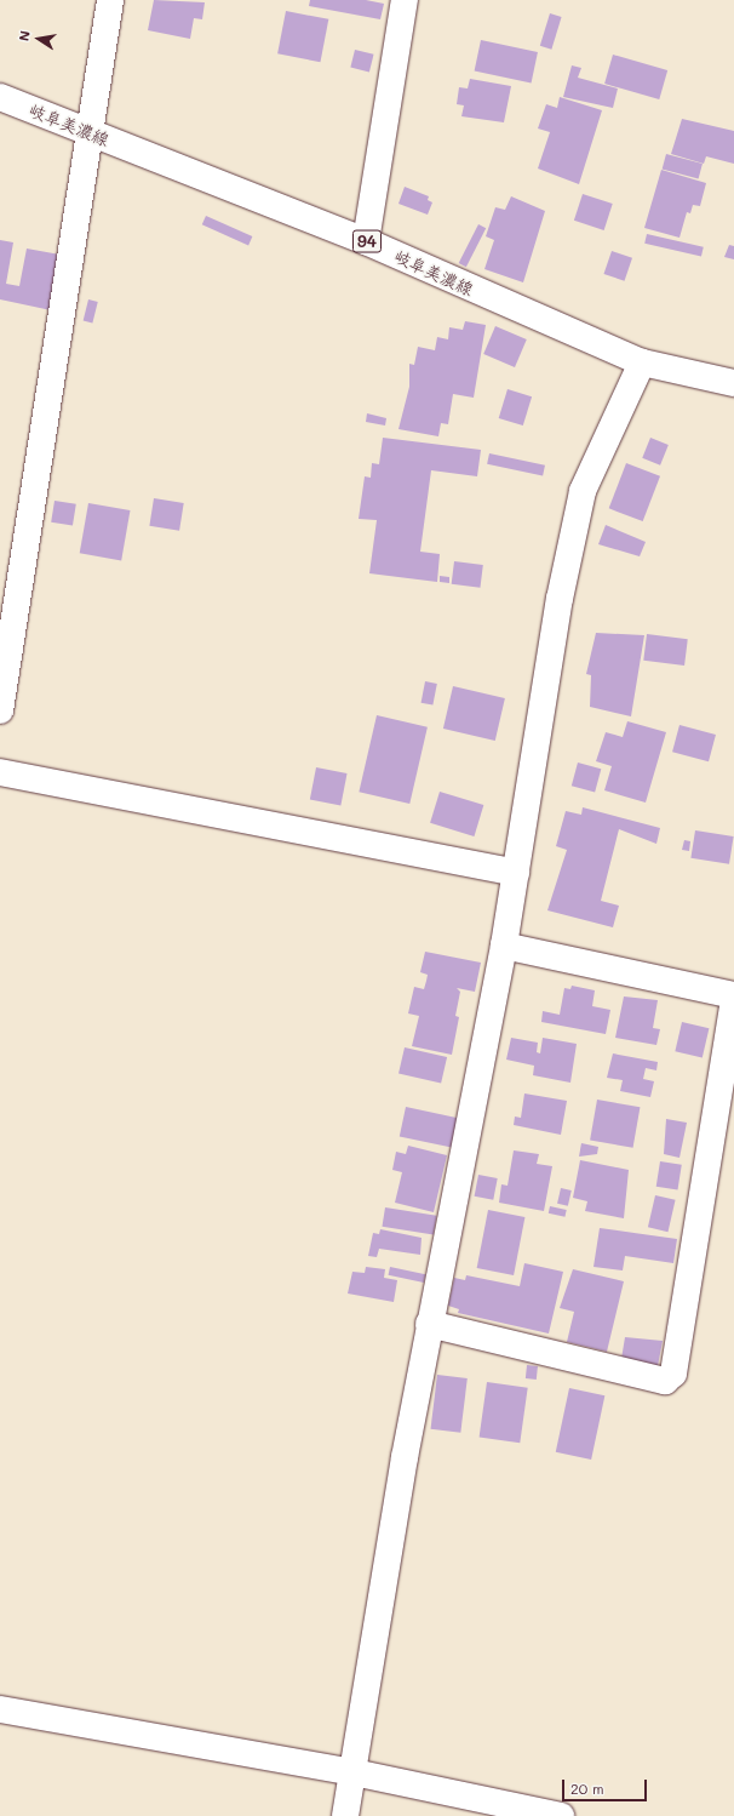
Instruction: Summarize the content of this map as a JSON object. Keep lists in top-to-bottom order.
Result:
{
  "streets": {
    "street": ["岐阜美濃線", "94"]
  },
  "scale_bar": "20 m",
  "north": "left"
}
